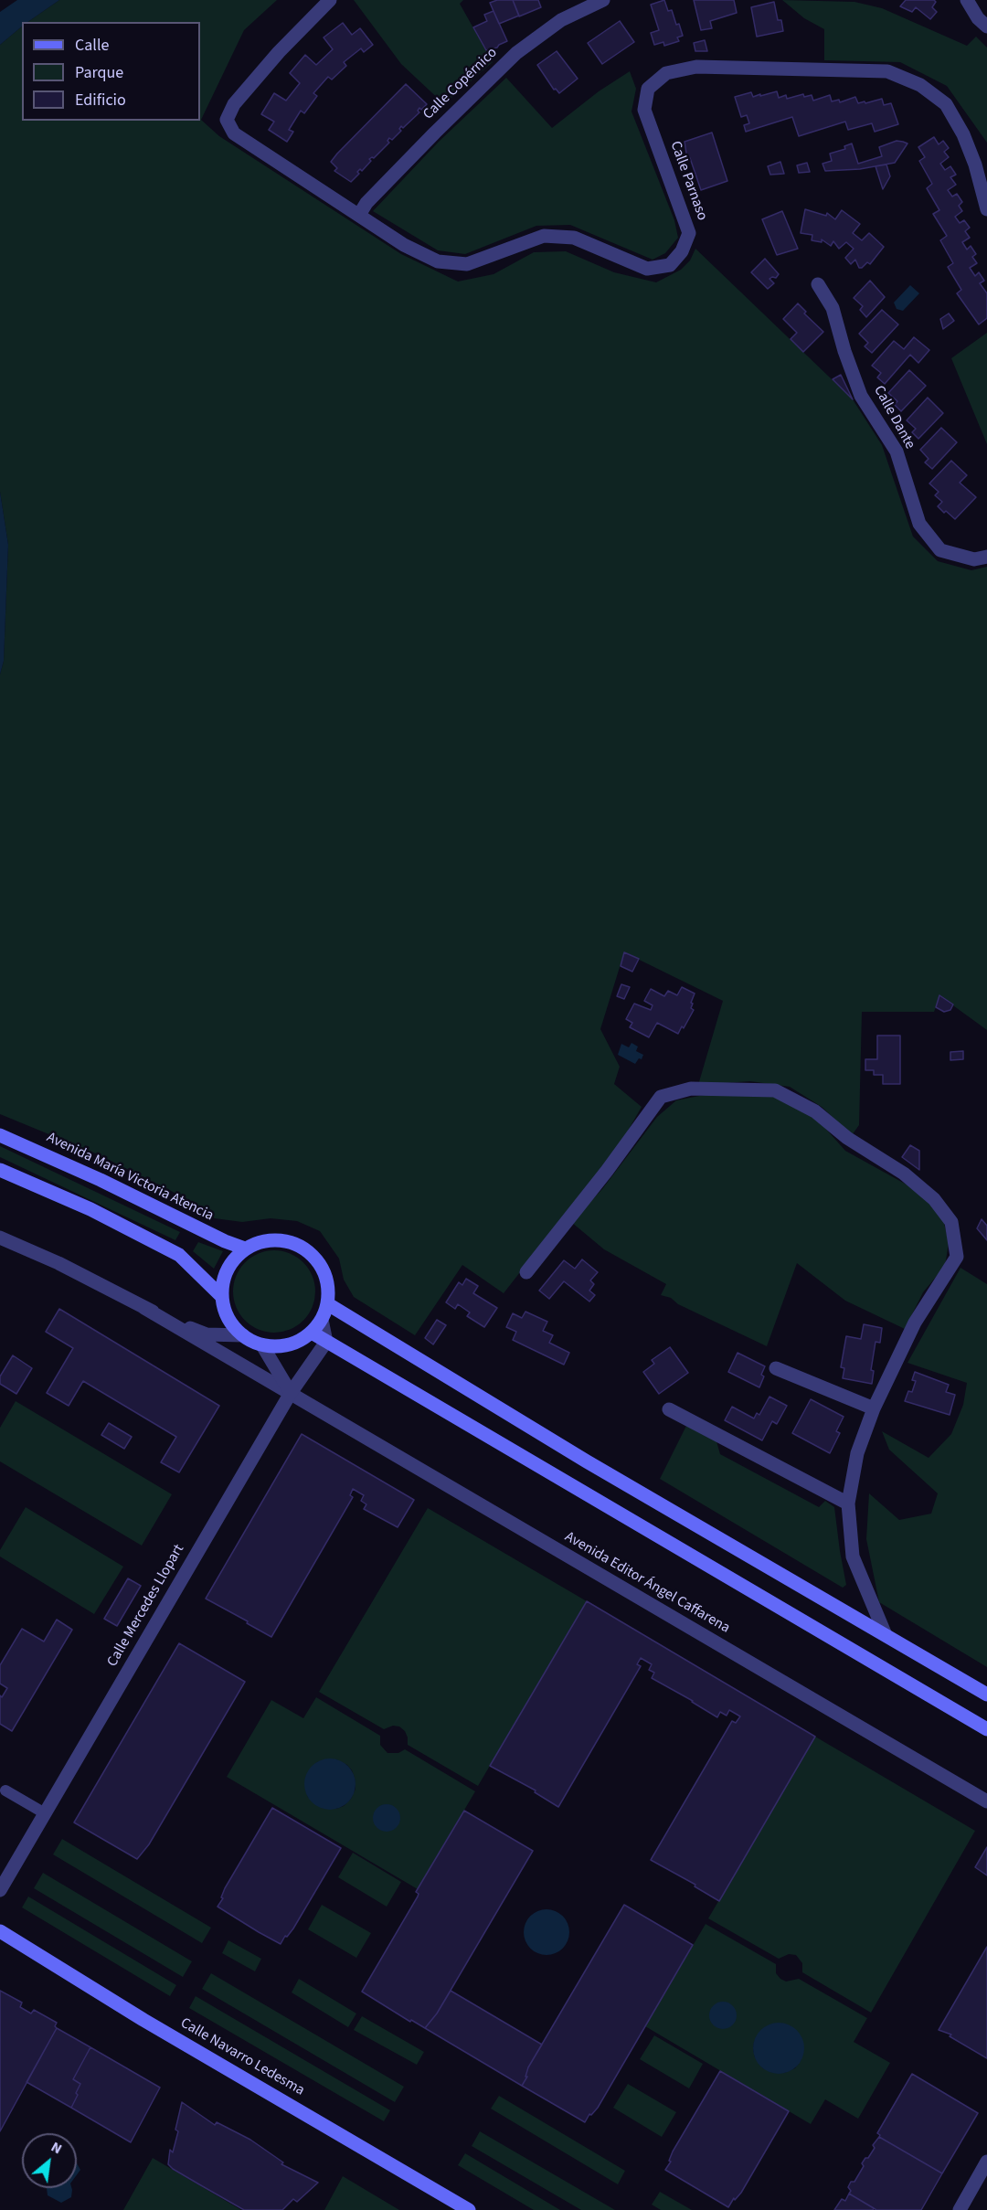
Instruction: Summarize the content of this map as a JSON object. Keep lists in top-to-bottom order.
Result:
{
  "streets": {
    "main road": ["Avenida María Victoria Atencia", "Calle Navarro Ledesma"],
    "street": [
      "Calle Copérnico",
      "Calle Parnaso",
      "Calle Dante",
      "Avenida Editor Ángel Caffarena",
      "Calle Mercedes Llopart"
    ]
  },
  "crossings": [
    ["Calle Copérnico", "Calle Parnaso"],
    ["Avenida Editor Ángel Caffarena", "Calle Mercedes Llopart"]
  ],
  "legend": ["Calle", "Parque", "Edificio"],
  "north": "top right"
}
